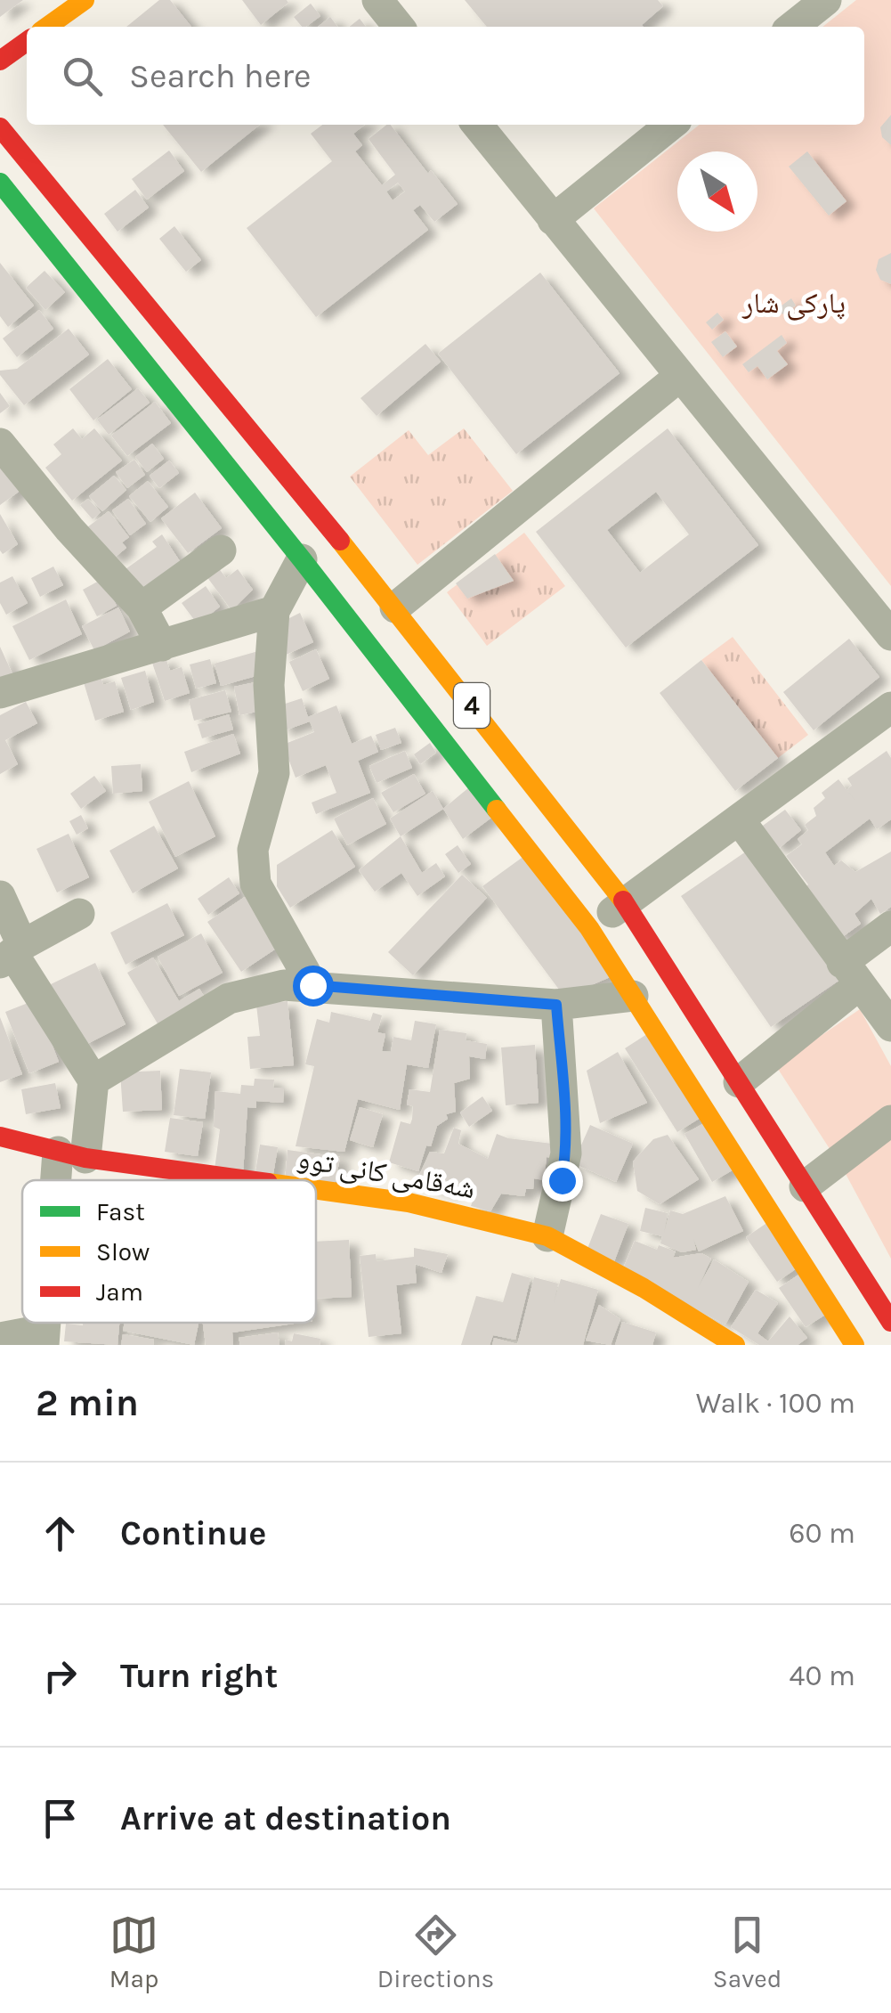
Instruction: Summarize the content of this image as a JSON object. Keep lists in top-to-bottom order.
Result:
{
  "streets": {
    "main road": ["4", "شەقامی کانی توو"]
  },
  "parks": ["پاركى شار"],
  "legend": ["Fast", "Slow", "Jam"],
  "north": "bottom right",
  "page": {
    "search": "Search here",
    "heading": ["2 min", "Walk · 100 m"],
    "list": [
      ["Continue", "60 m"],
      ["Turn right", "40 m"],
      "Arrive at destination"
    ],
    "nav": ["Map", "Directions", "Saved"]
  }
}
